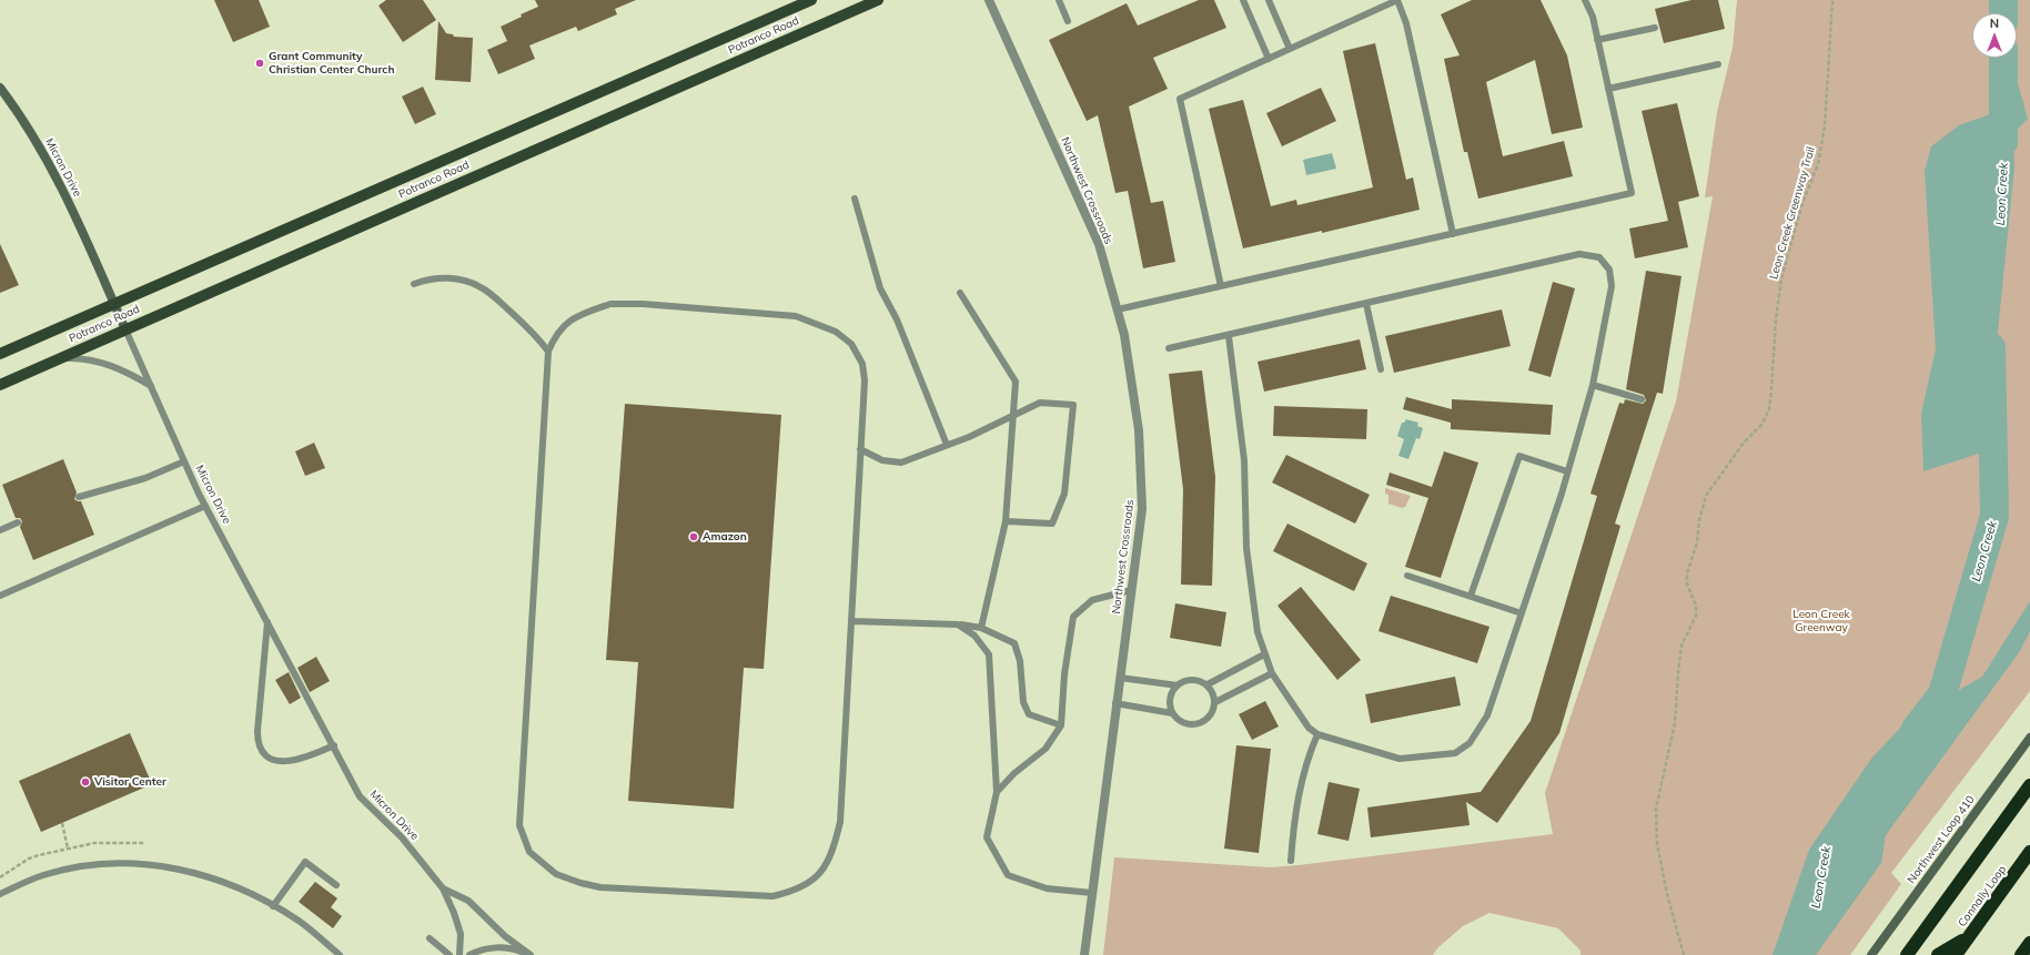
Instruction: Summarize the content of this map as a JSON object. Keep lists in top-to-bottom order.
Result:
{
  "streets": {
    "highway": ["Connally Loop"],
    "main road": ["Potranco Road"],
    "street": ["Micron Drive", "Northwest Crossroads", "Northwest Loop 410"],
    "path": ["Leon Creek Greenway Trail"]
  },
  "crossings": [
    ["Potranco Road", "Micron Drive"]
  ],
  "water": ["Leon Creek"],
  "parks": ["Leon Creek Greenway"],
  "places": ["Grant Community Christian Center Church", "Amazon", "Visitor Center"],
  "north": "top"
}
